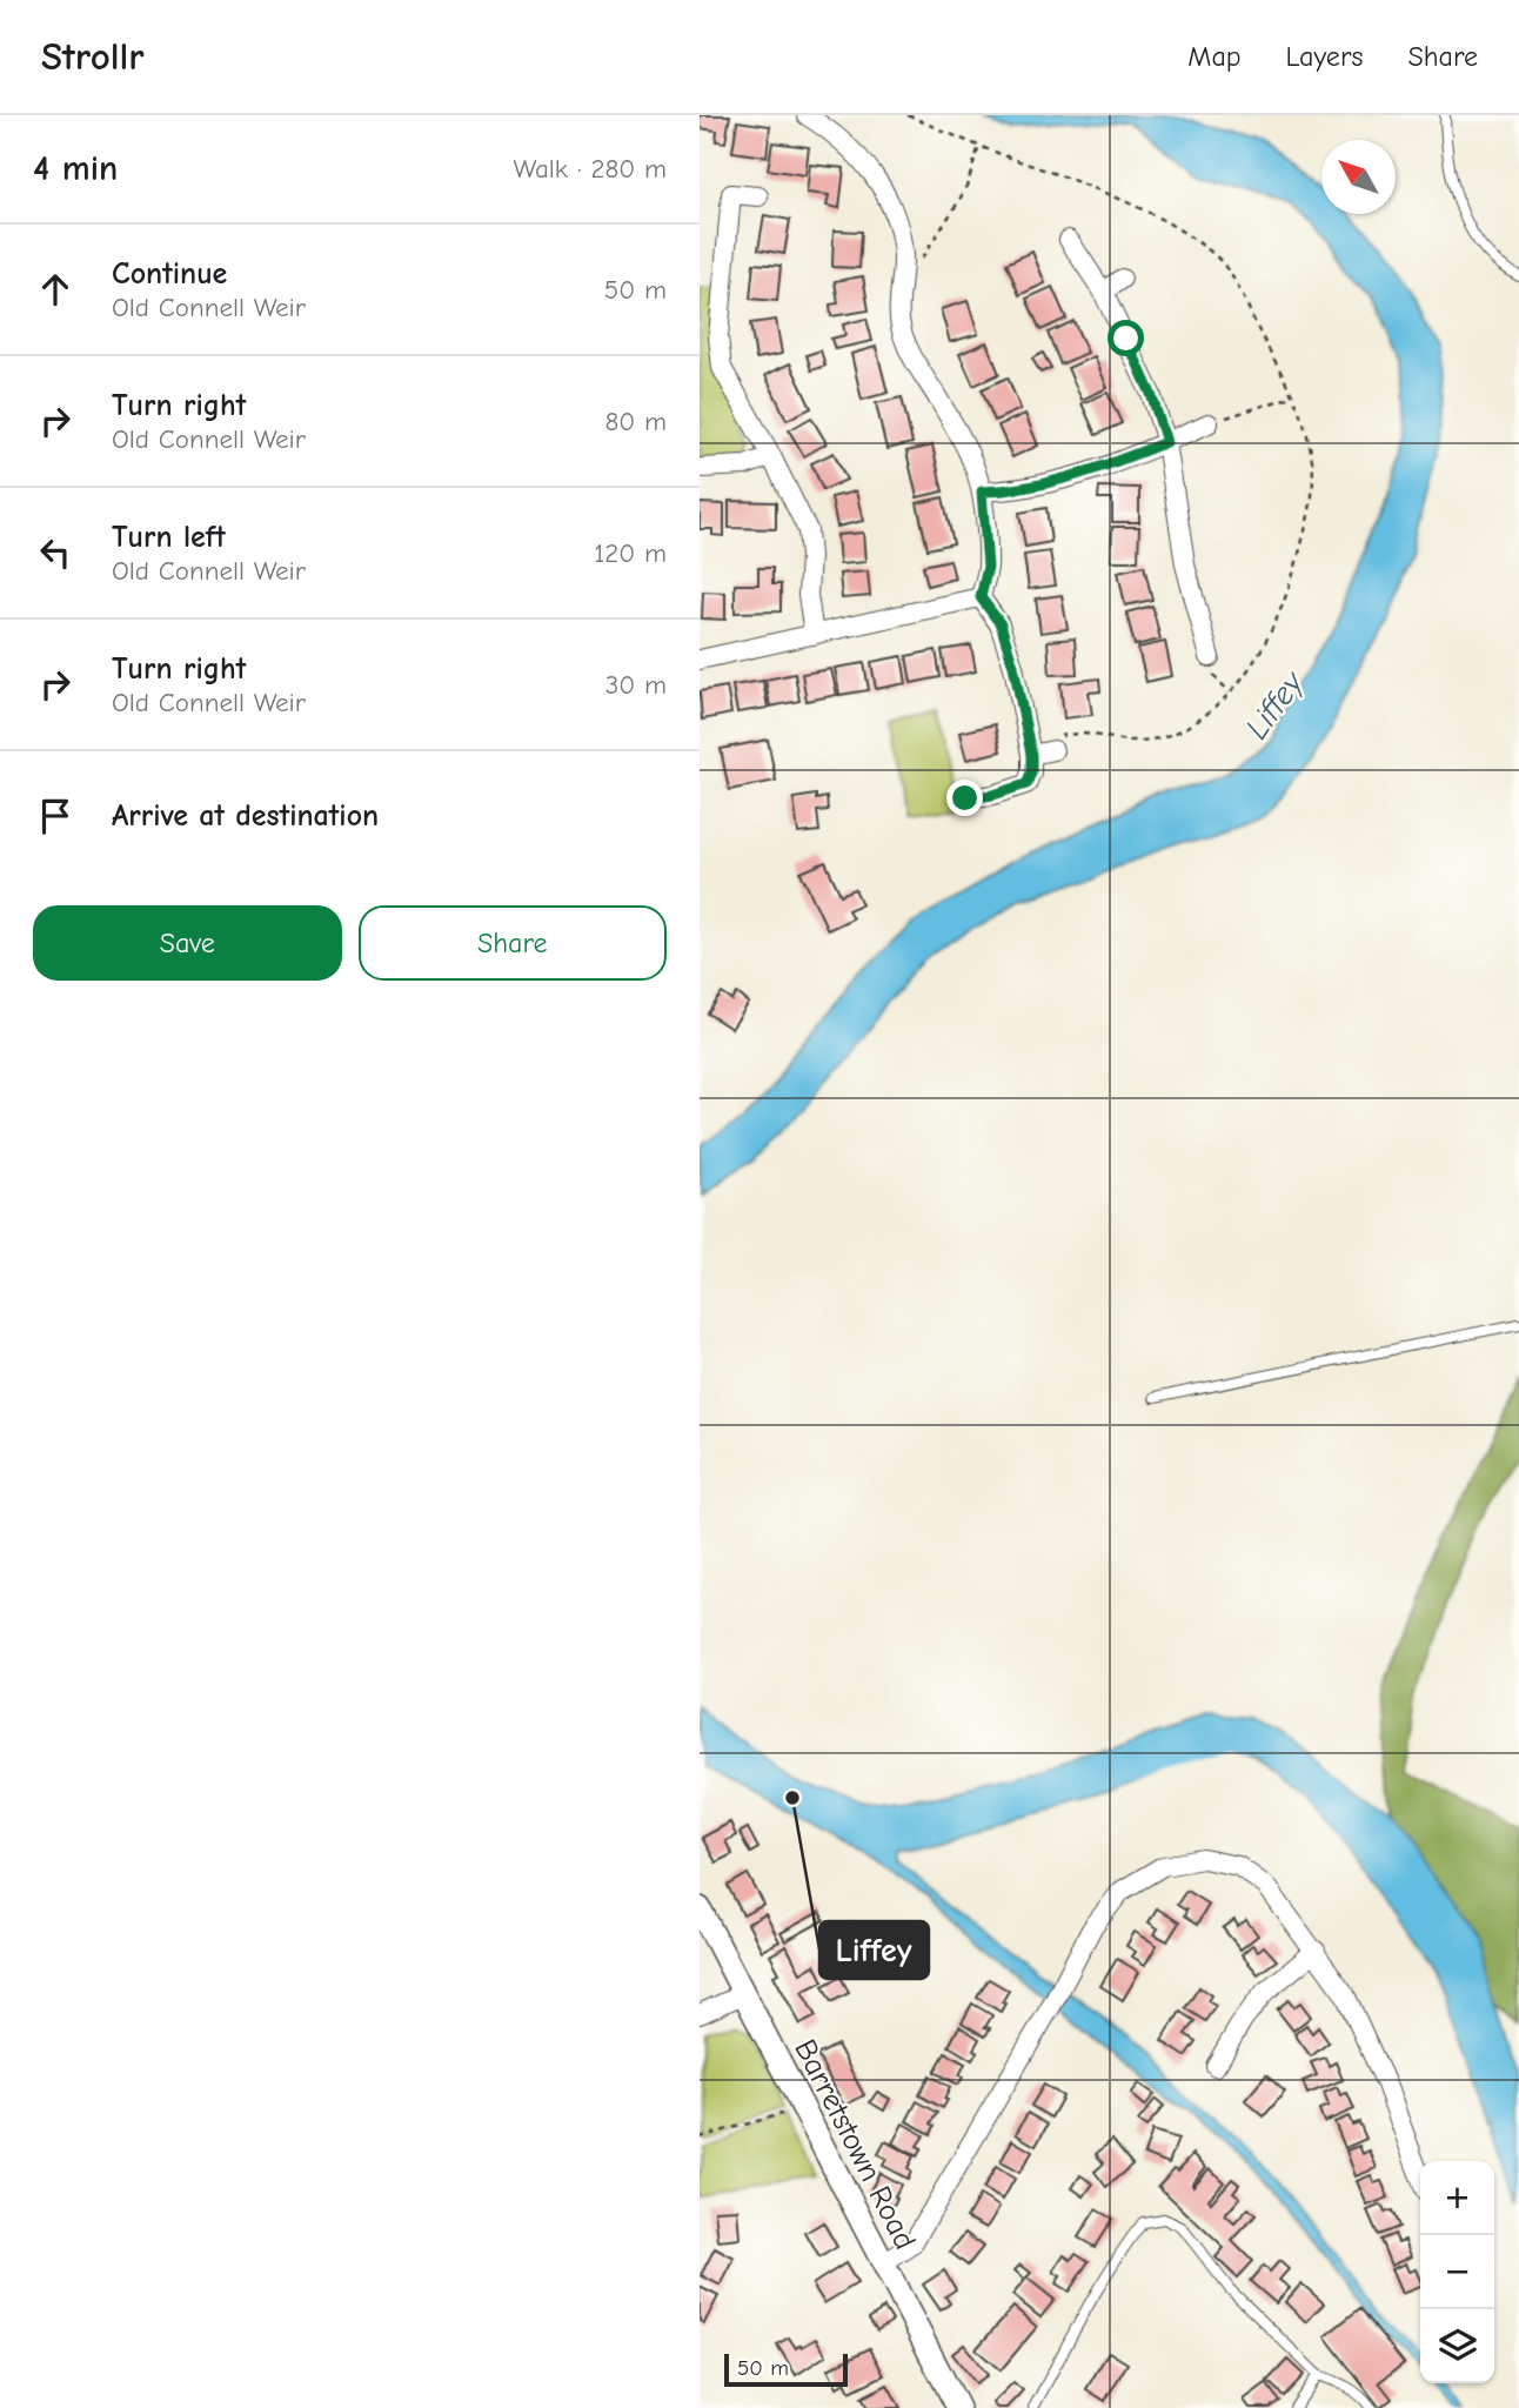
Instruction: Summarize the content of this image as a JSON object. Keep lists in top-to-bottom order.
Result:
{
  "streets": {
    "street": ["Barretstown Road"]
  },
  "water": ["Liffey"],
  "places": ["Liffey"],
  "scale_bar": "50 m",
  "north": "top left",
  "page": {
    "header": "Strollr",
    "nav": ["Map", "Layers", "Share"],
    "heading": ["4 min", "Walk · 280 m"],
    "list": [
      ["Continue", "Old Connell Weir", "50 m"],
      ["Turn right", "Old Connell Weir", "80 m"],
      ["Turn left", "Old Connell Weir", "120 m"],
      ["Turn right", "Old Connell Weir", "30 m"],
      "Arrive at destination"
    ],
    "buttons": ["Save", "Share"],
    "map_buttons": ["+", "−"],
    "scale": "50 m"
  }
}
